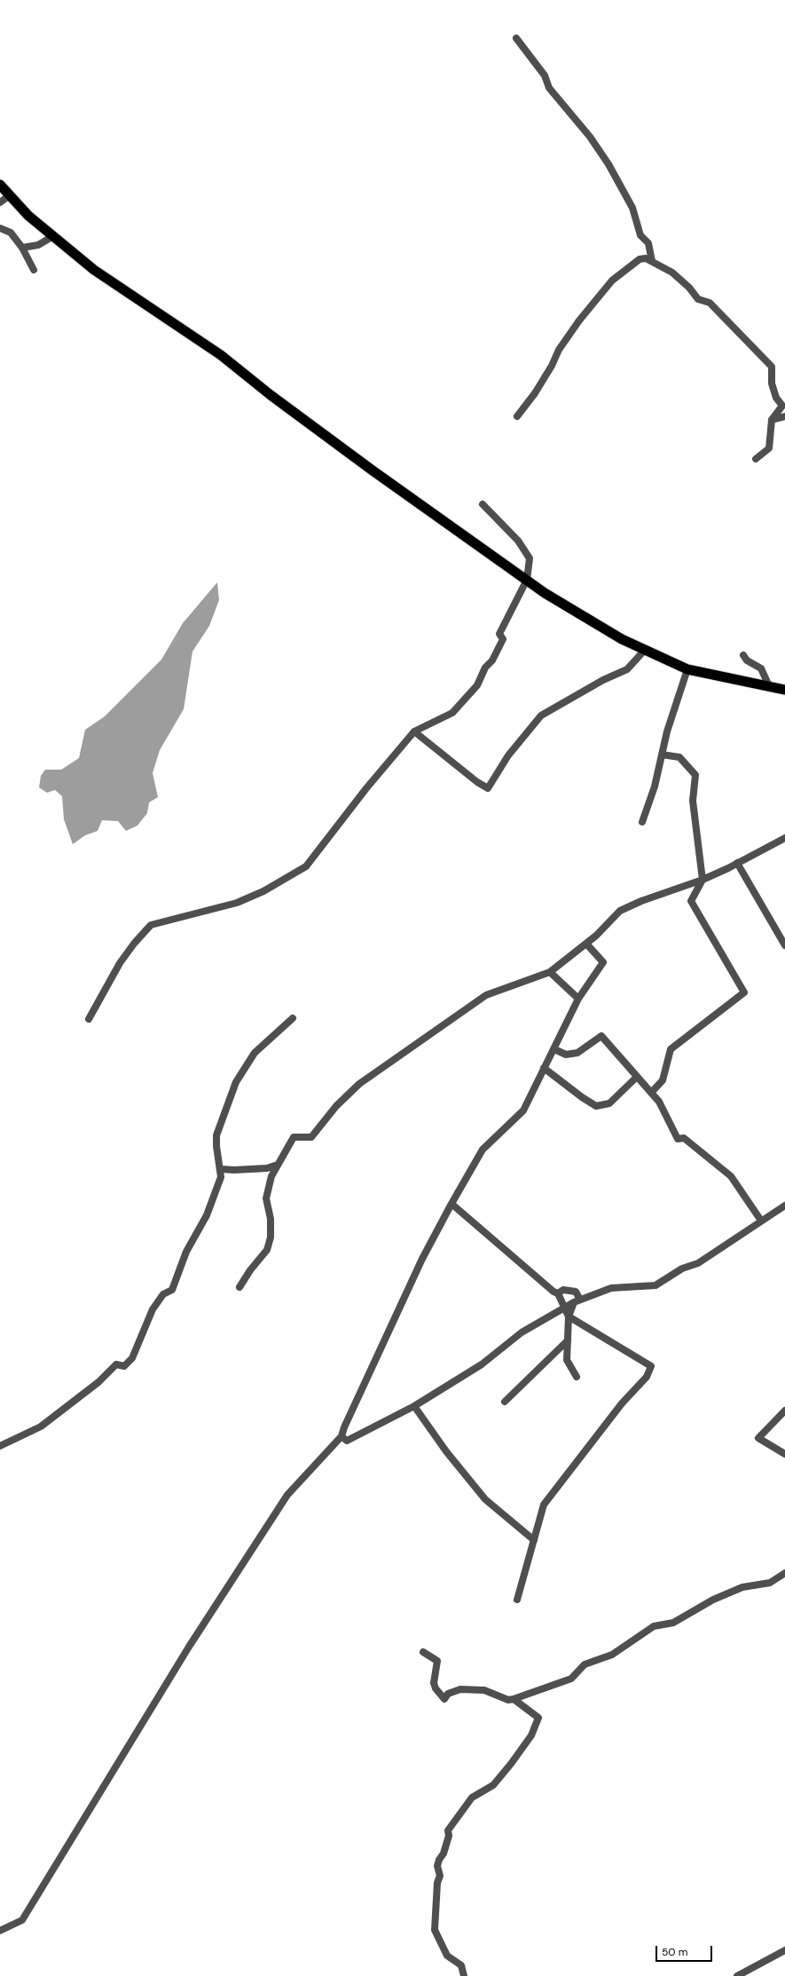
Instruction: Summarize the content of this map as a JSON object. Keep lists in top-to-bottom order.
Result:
{
  "scale_bar": "50 m"
}
